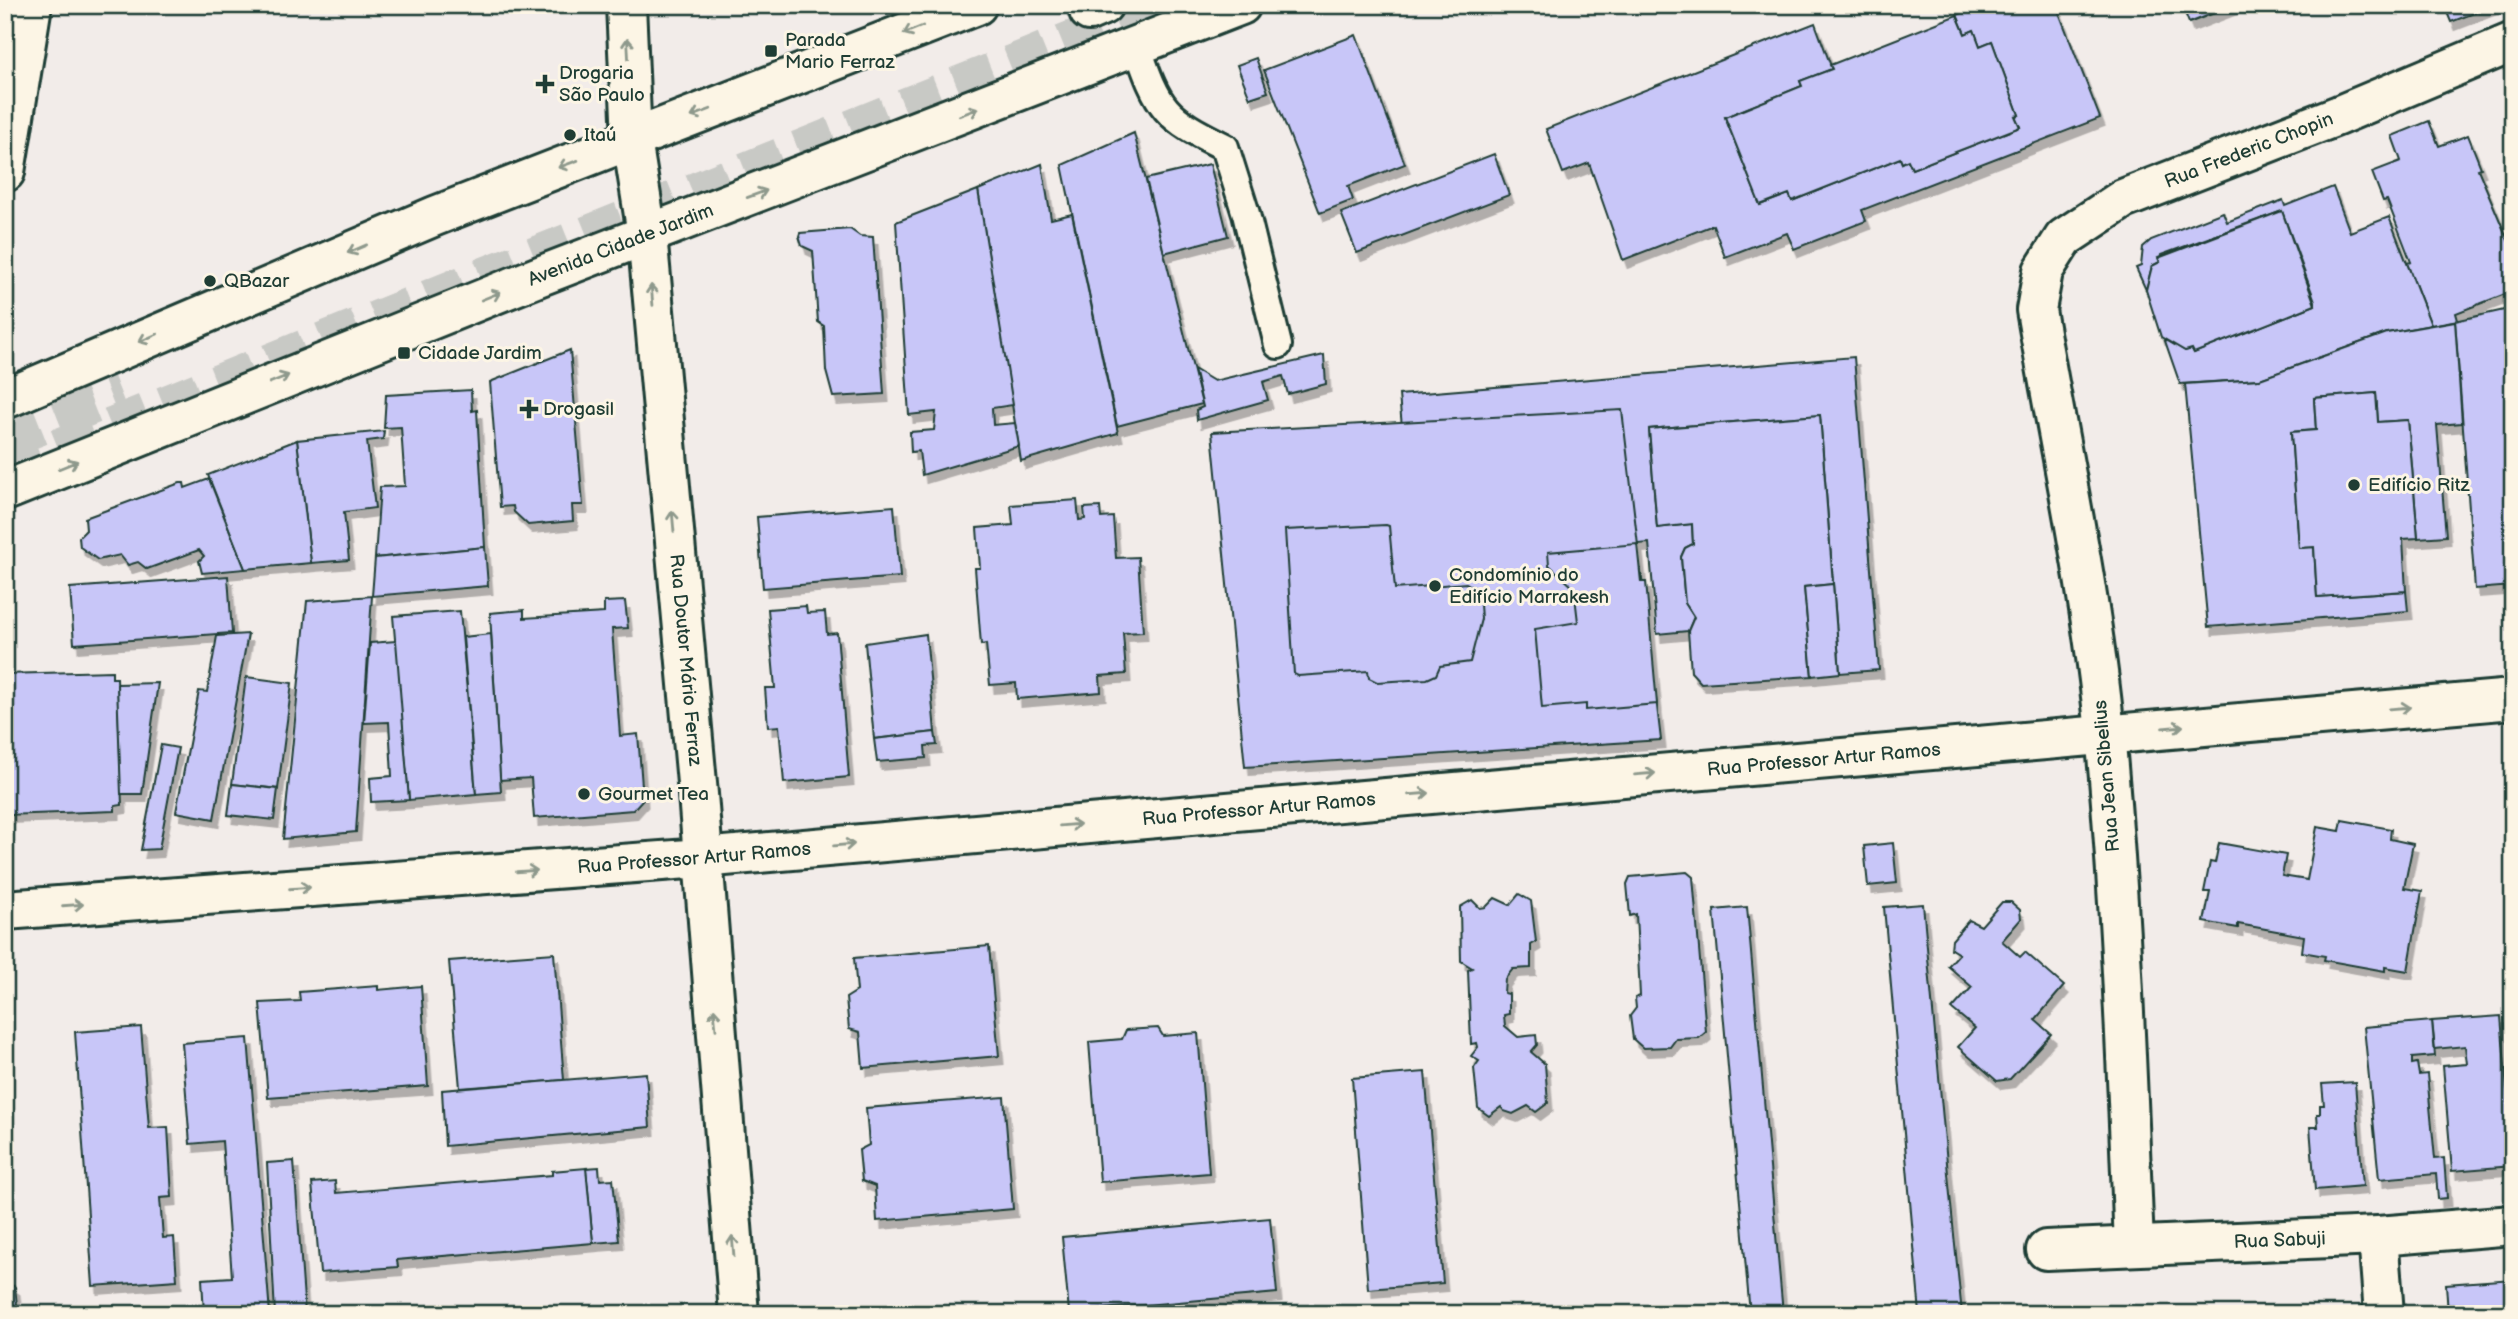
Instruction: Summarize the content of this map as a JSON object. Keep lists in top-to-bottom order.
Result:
{
  "streets": {
    "main road": [
      "Rua Frederic Chopin",
      "Avenida Cidade Jardim",
      "Rua Doutor Mário Ferraz",
      "Rua Professor Artur Ramos",
      "Rua Jean Sibelius",
      "Rua Sabuji"
    ]
  },
  "crossings": [
    ["Rua Frederic Chopin", "Rua Jean Sibelius"],
    ["Avenida Cidade Jardim", "Rua Doutor Mário Ferraz"],
    ["Rua Doutor Mário Ferraz", "Rua Professor Artur Ramos"],
    ["Rua Professor Artur Ramos", "Rua Jean Sibelius"],
    ["Rua Jean Sibelius", "Rua Sabuji"]
  ],
  "one_way": ["Rua Doutor Mário Ferraz", "Rua Professor Artur Ramos"],
  "places": {
    "transit": ["Parada Mario Ferraz", "Cidade Jardim"],
    "health": ["Drogaria São Paulo", "Drogasil"],
    "other": [
      "Itaú",
      "QBazar",
      "Edifício Ritz",
      "Condomínio do Edifício Marrakesh",
      "Gourmet Tea"
    ]
  }
}
